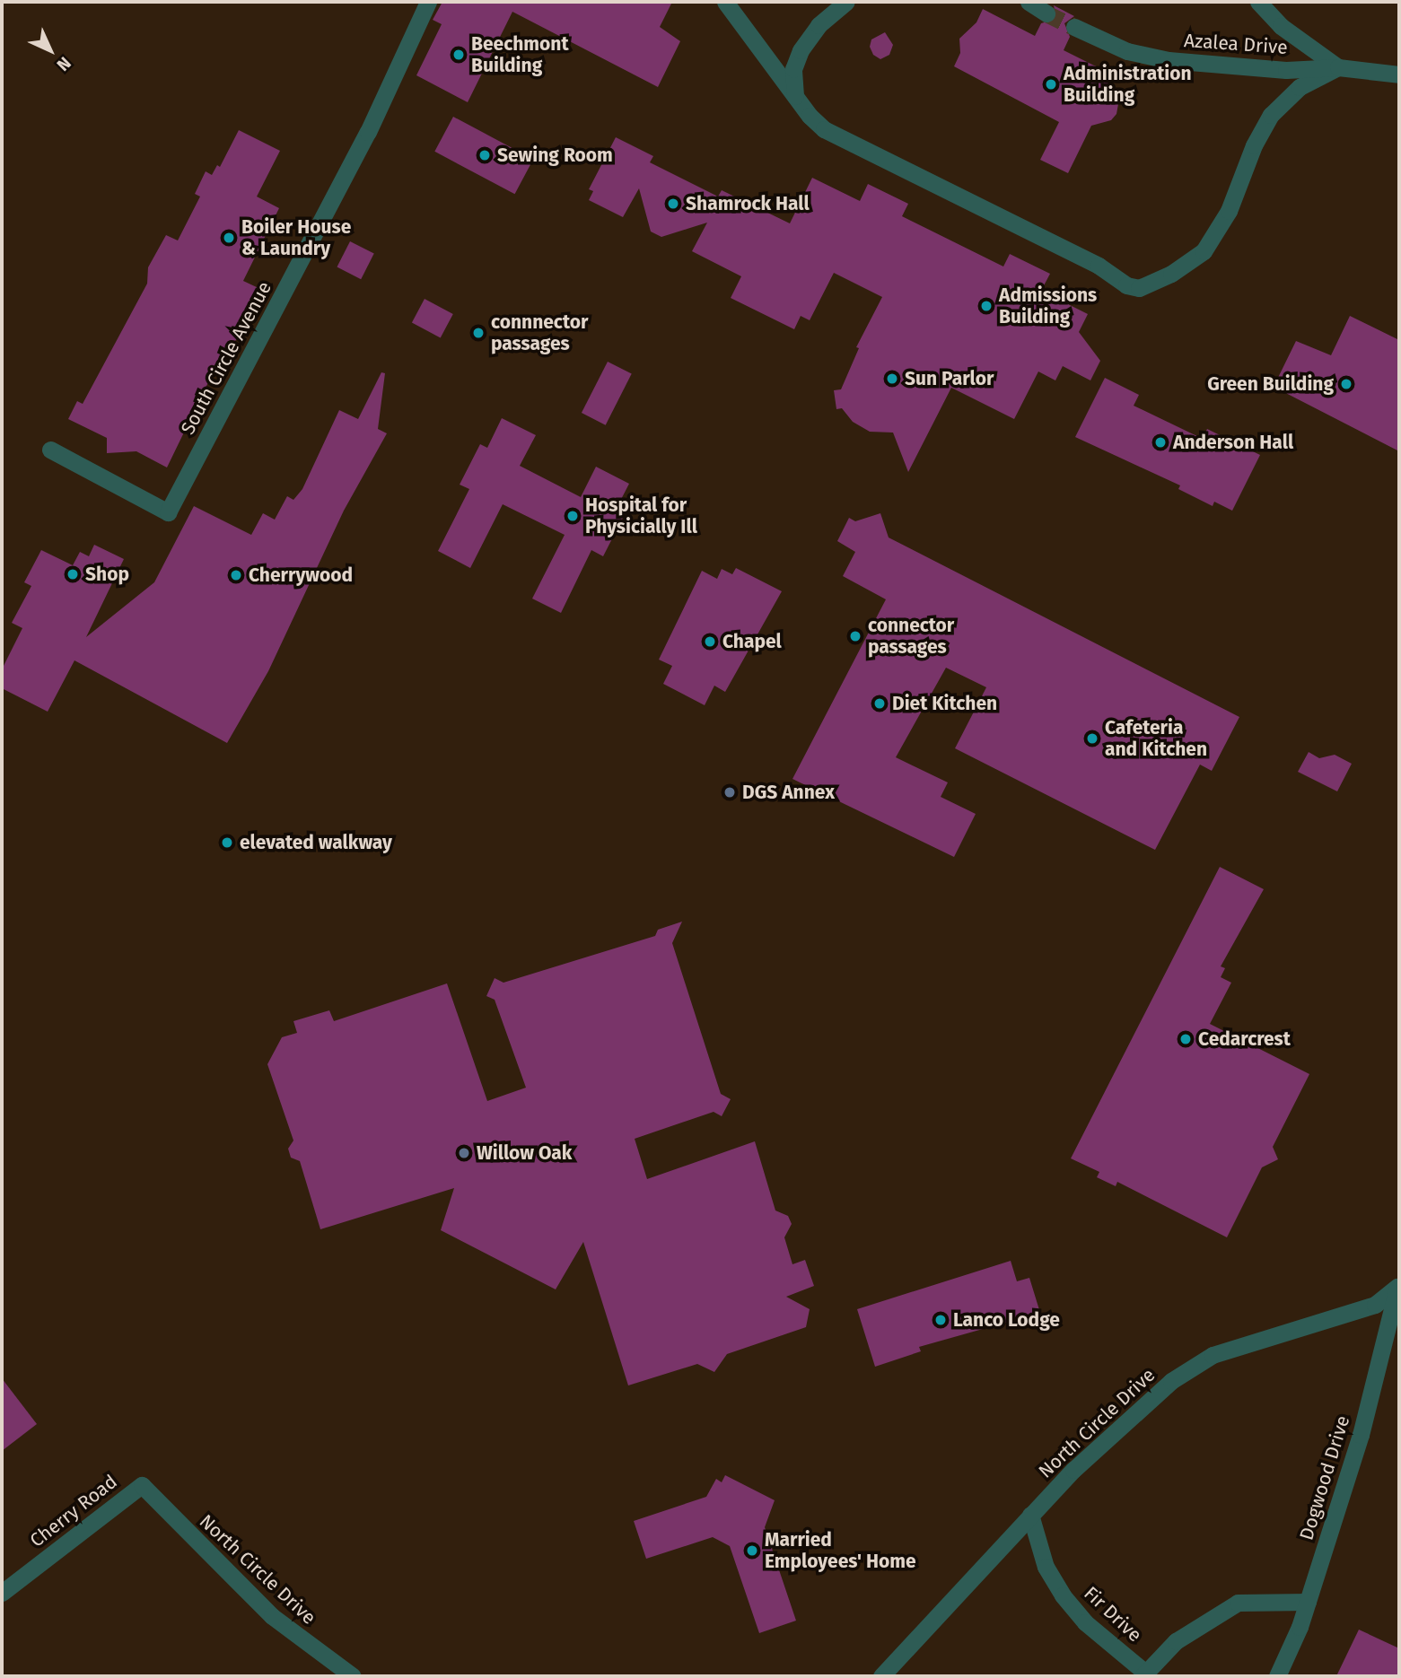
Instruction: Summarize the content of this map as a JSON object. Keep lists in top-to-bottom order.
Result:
{
  "streets": {
    "street": [
      "Azalea Drive",
      "South Circle Avenue",
      "North Circle Drive",
      "Dogwood Drive",
      "Cherry Road",
      "Fir Drive"
    ]
  },
  "crossings": [
    ["North Circle Drive", "Dogwood Drive"],
    ["North Circle Drive", "Cherry Road"],
    ["North Circle Drive", "Fir Drive"],
    ["Dogwood Drive", "Fir Drive"]
  ],
  "places": [
    "Beechmont Building",
    "Administration Building",
    "Sewing Room",
    "Shamrock Hall",
    "Boiler House & Laundry",
    "Admissions Building",
    "connnector passages",
    "Sun Parlor",
    "Green Building",
    "Anderson Hall",
    "Hospital for Physicially Ill",
    "Shop",
    "Cherrywood",
    "connector passages",
    "Chapel",
    "Diet Kitchen",
    "Cafeteria and Kitchen",
    "DGS Annex",
    "elevated walkway",
    "Cedarcrest",
    "Willow Oak",
    "Lanco Lodge",
    "Married Employees' Home"
  ],
  "north": "bottom right"
}
